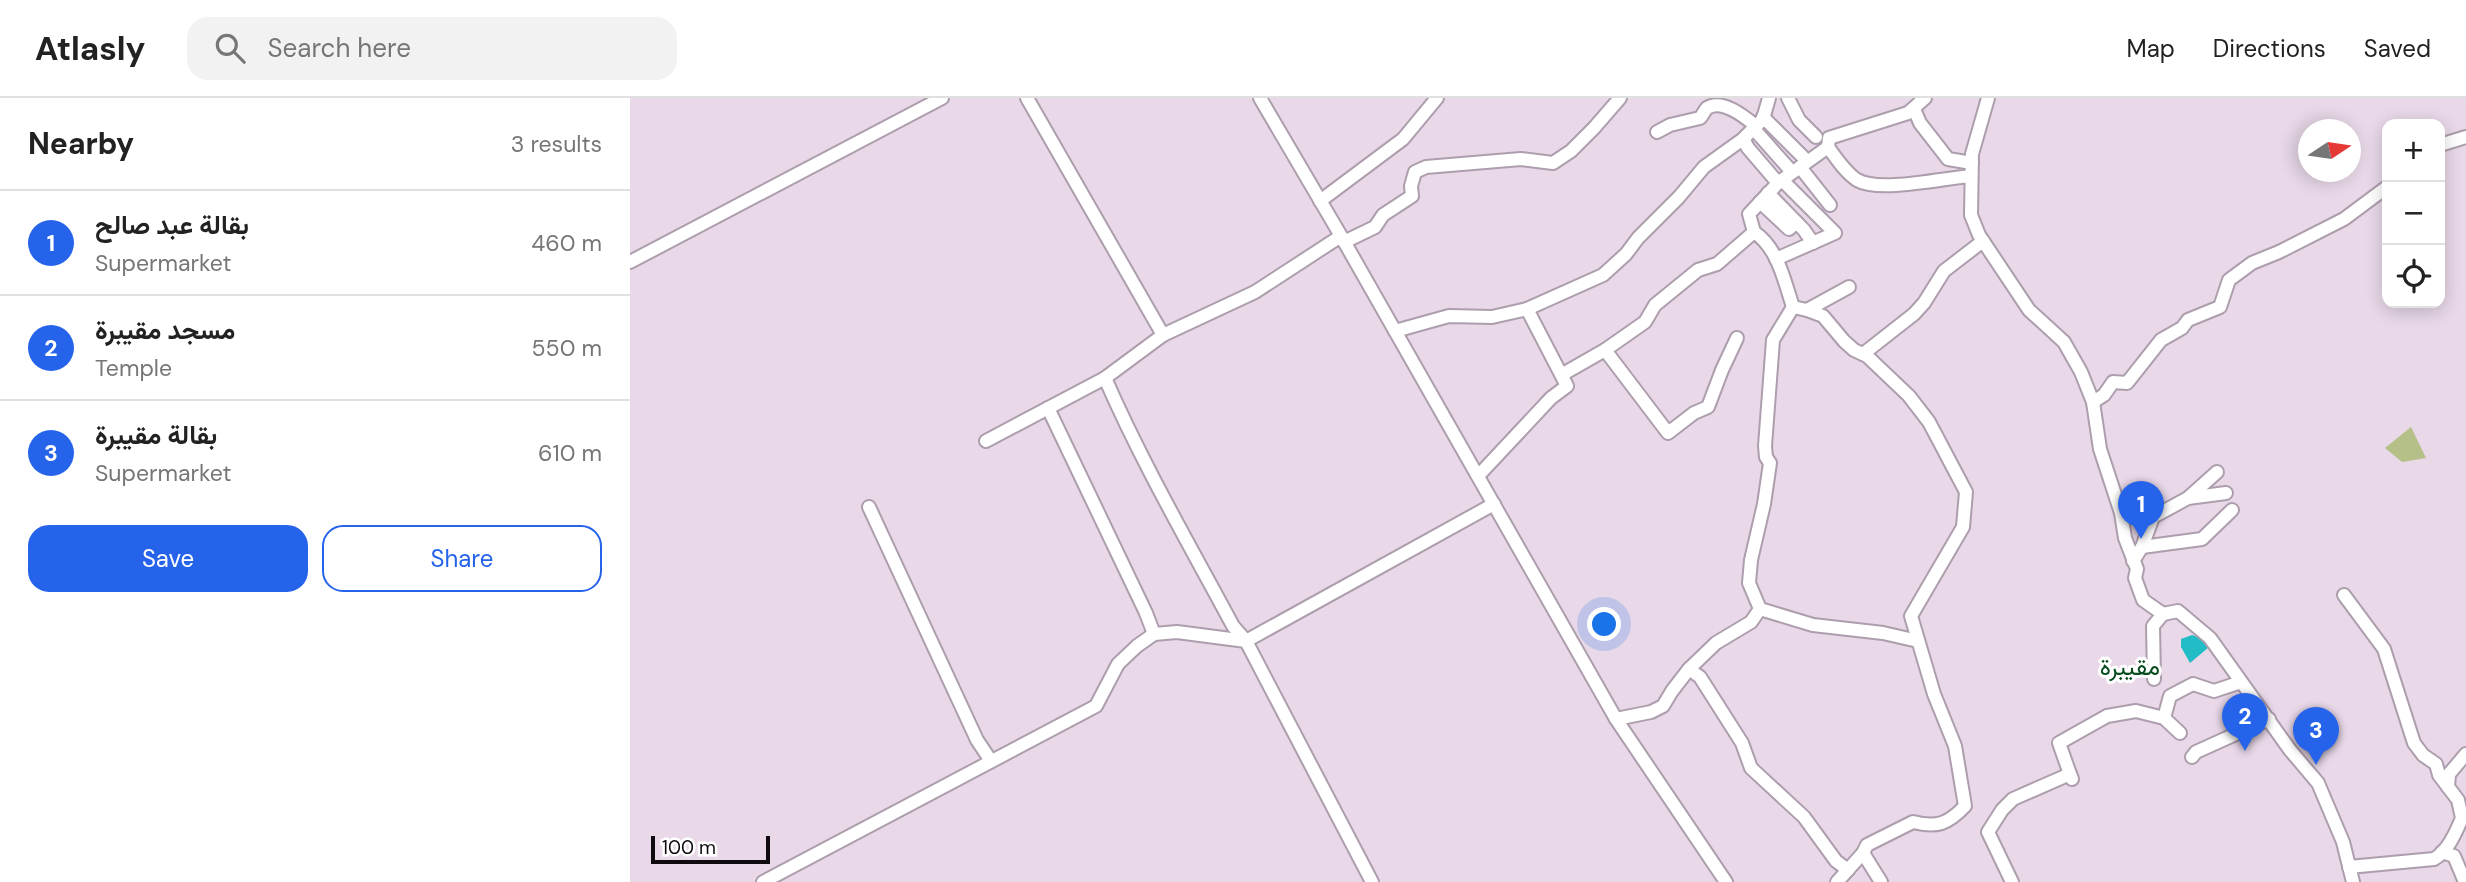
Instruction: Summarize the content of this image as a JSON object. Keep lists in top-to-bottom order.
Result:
{
  "districts": ["مقيبرة"],
  "scale_bar": "100 m",
  "north": "right",
  "page": {
    "header": "Atlasly",
    "search": "Search here",
    "nav": ["Map", "Directions", "Saved"],
    "heading": ["Nearby", "3 results"],
    "map_buttons": ["+", "−"],
    "list": [
      {
        "mark": "1",
        "name": "بقالة عبد صالح",
        "note": "Supermarket",
        "value": "460 m"
      },
      {
        "mark": "2",
        "name": "مسجد مقيبرة",
        "note": "Temple",
        "value": "550 m"
      },
      {
        "mark": "3",
        "name": "بقالة مقيبرة",
        "note": "Supermarket",
        "value": "610 m"
      }
    ],
    "pins": ["1", "2", "3"],
    "buttons": ["Save", "Share"],
    "scale": "100 m"
  }
}
